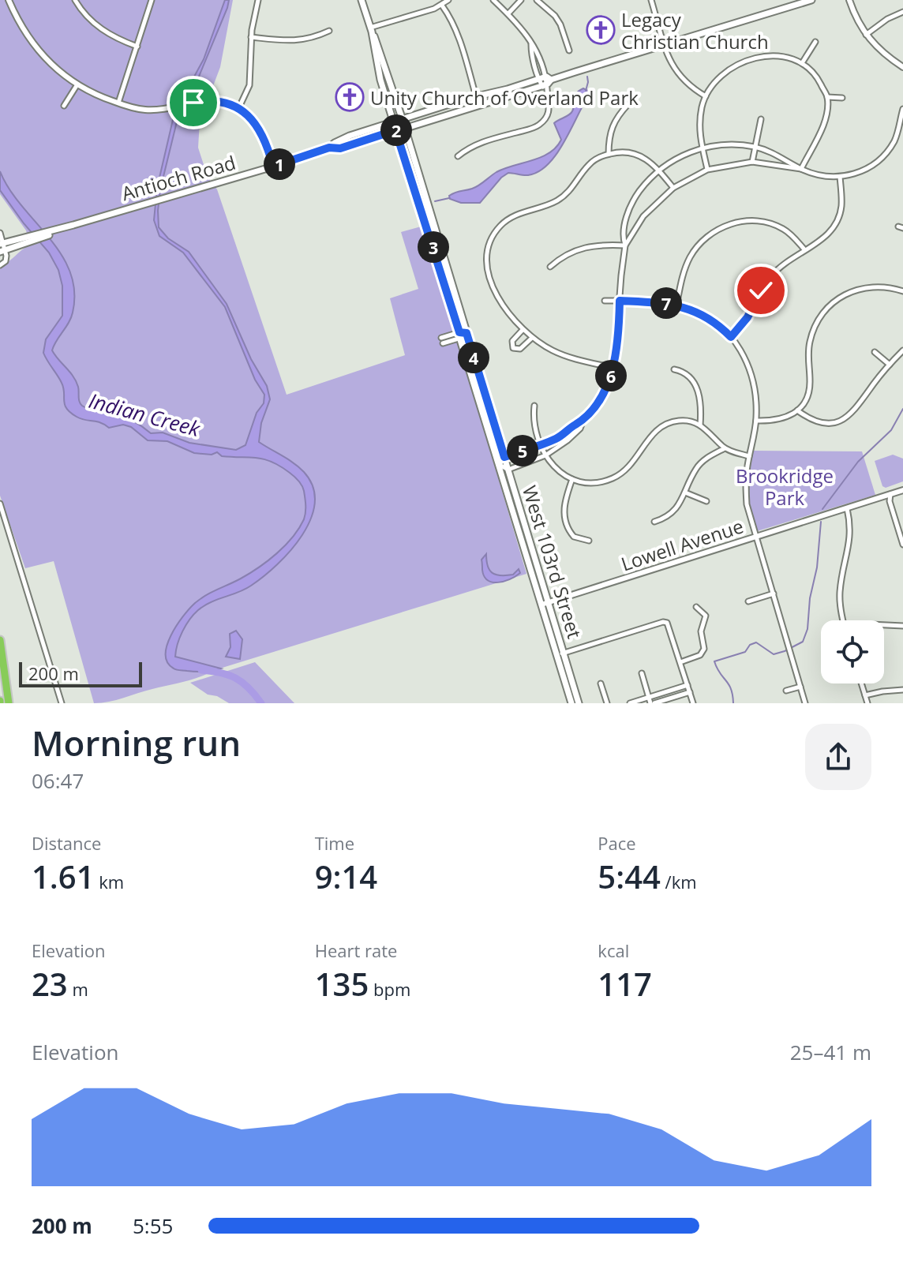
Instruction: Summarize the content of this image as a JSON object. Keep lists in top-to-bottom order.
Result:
{
  "streets": {
    "main road": ["Antioch Road", "West 103rd Street"],
    "street": ["Lowell Avenue"]
  },
  "crossings": [
    ["Antioch Road", "West 103rd Street"],
    ["Lowell Avenue", "West 103rd Street"]
  ],
  "water": ["Indian Creek"],
  "parks": ["Brookridge Park"],
  "places": {
    "church": ["Legacy Christian Church", "Unity Church of Overland Park"]
  },
  "scale_bar": "200 m",
  "page": {
    "pins": [
      "2",
      "1",
      "3",
      "7",
      "4",
      "6",
      "5"
    ],
    "scale": "200 m",
    "heading": ["Morning run", "06:47"],
    "stats": [
      ["Distance", "1.61 km"],
      ["Time", "9:14"],
      ["Pace", "5:44 /km"],
      ["Elevation", "23 m"],
      ["Heart rate", "135 bpm"],
      ["kcal", "117"]
    ],
    "chart": ["Elevation", "25–41 m"],
    "list": [
      {
        "name": "200 m",
        "note": "5:55"
      }
    ]
  }
}
